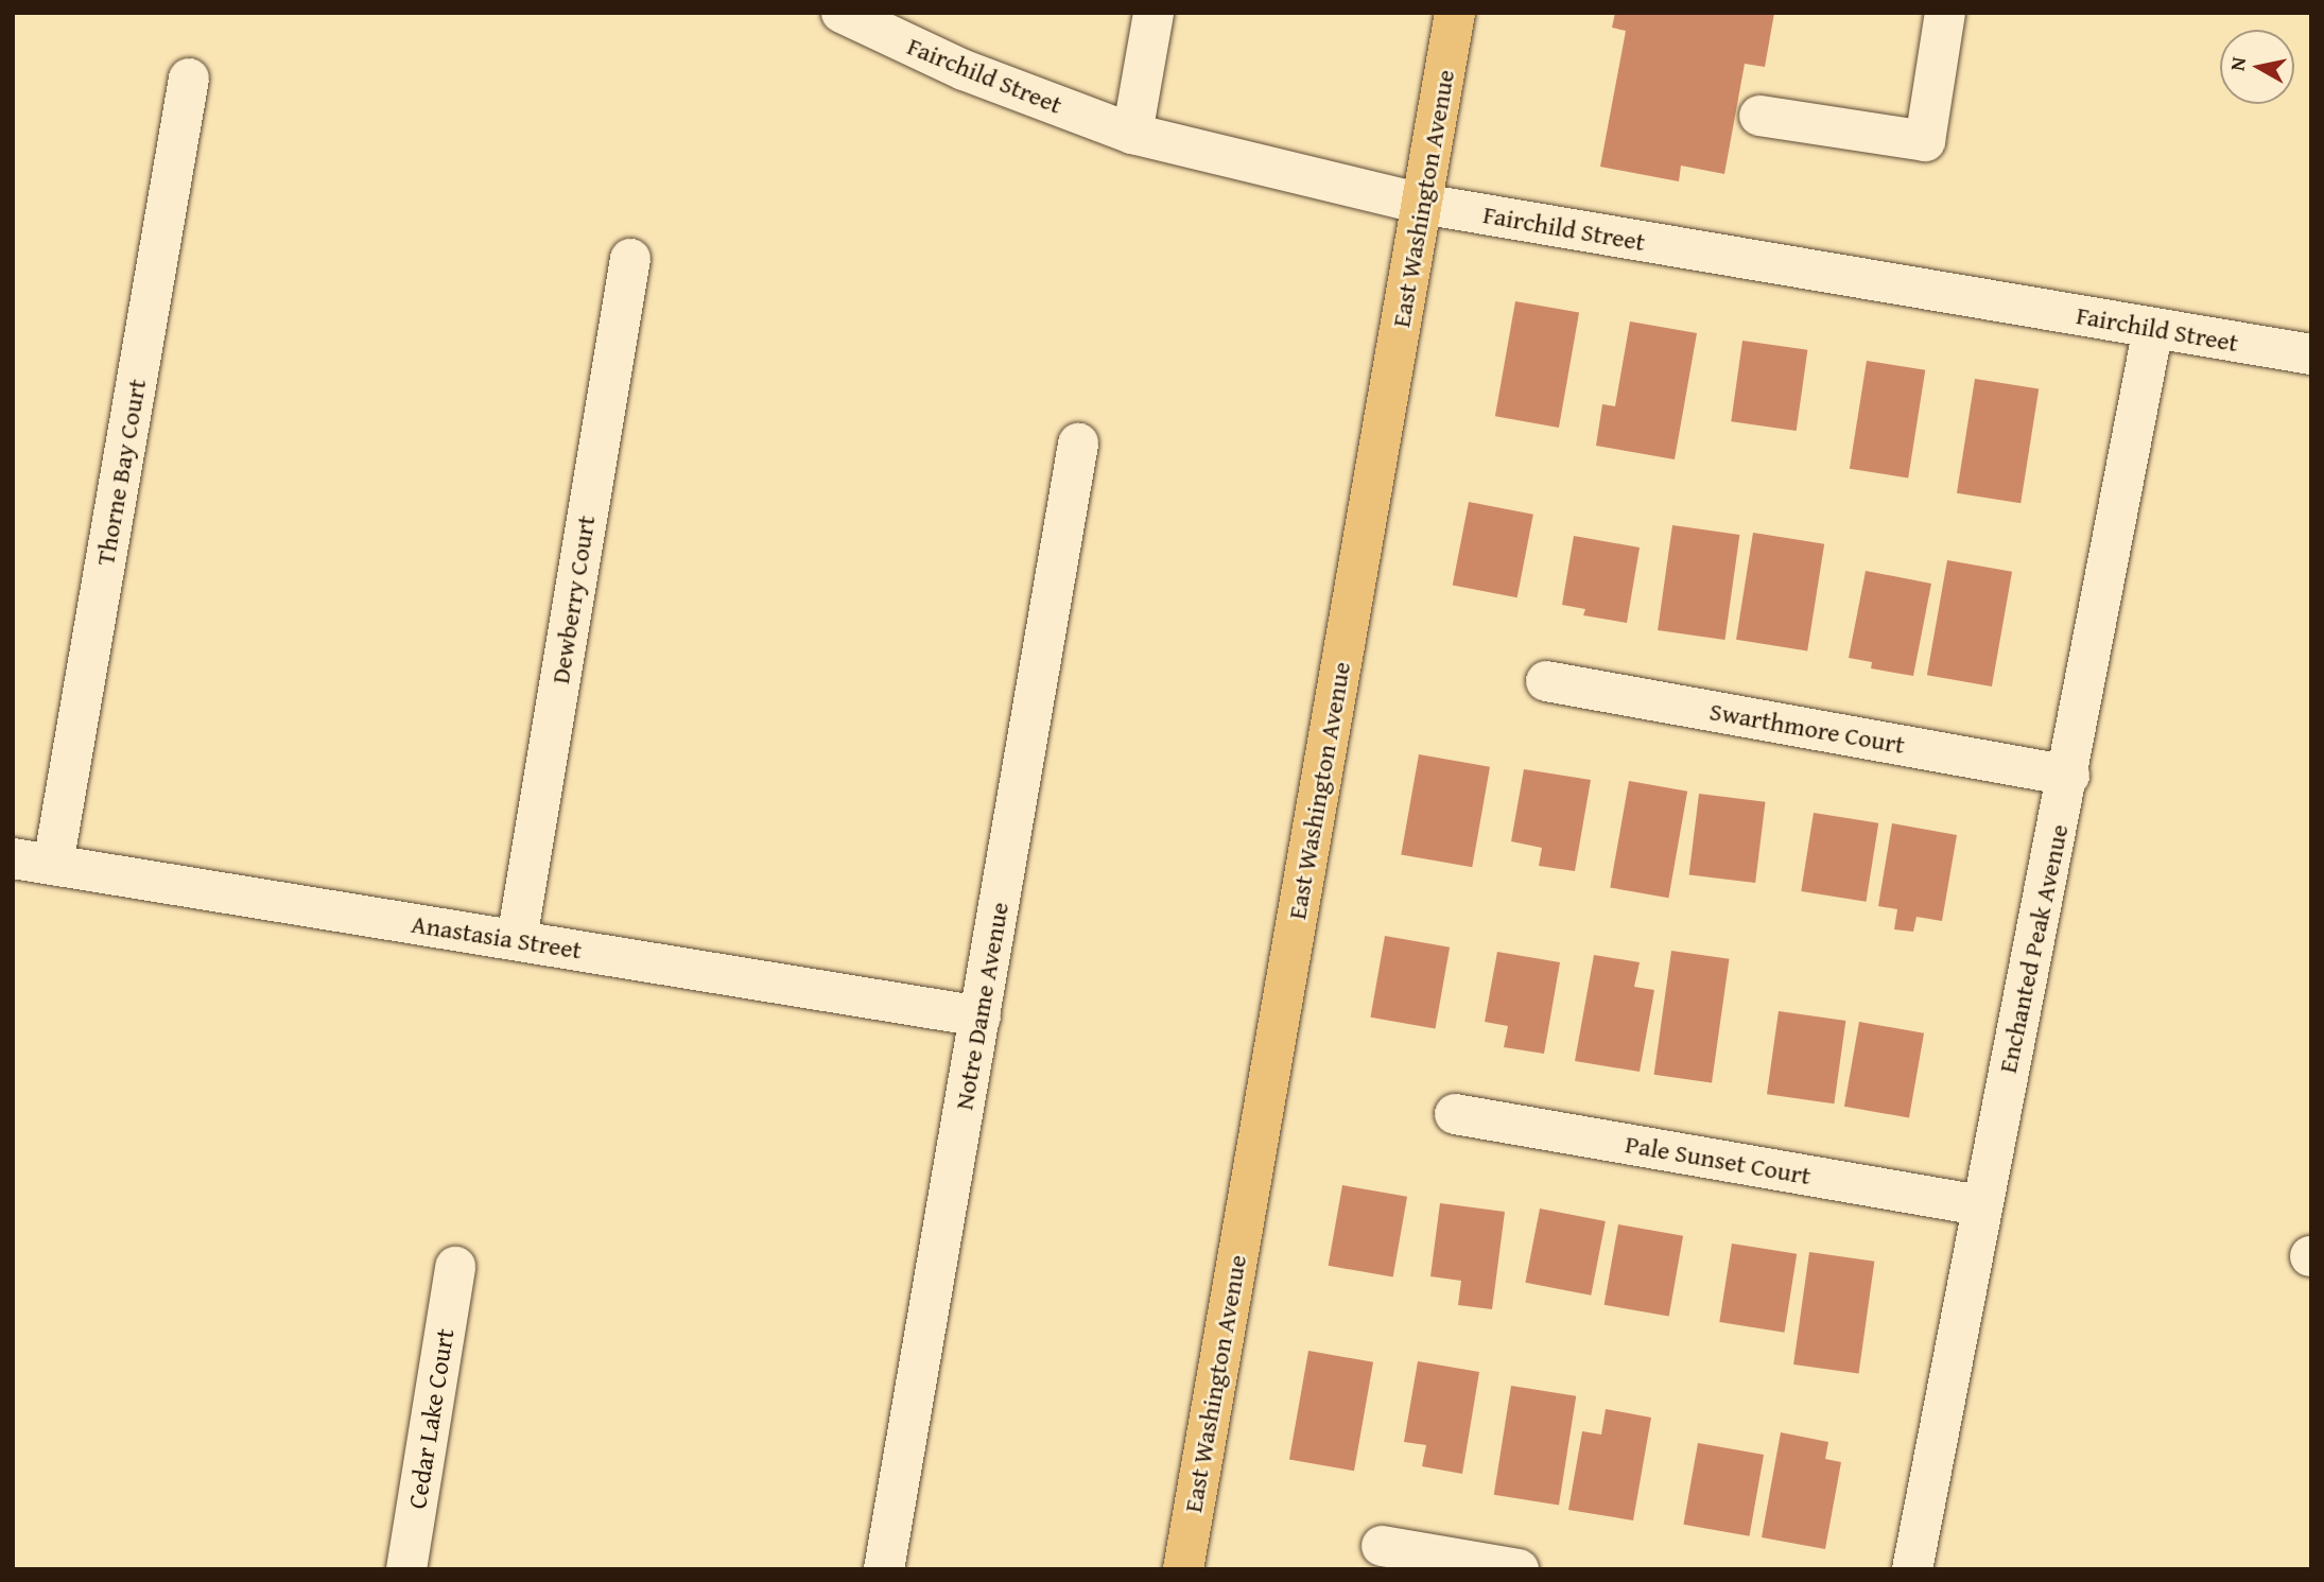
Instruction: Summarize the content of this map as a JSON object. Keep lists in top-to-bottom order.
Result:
{
  "streets": {
    "main road": ["East Washington Avenue"],
    "street": [
      "Fairchild Street",
      "Thorne Bay Court",
      "Dewberry Court",
      "Swarthmore Court",
      "Anastasia Street",
      "Enchanted Peak Avenue",
      "Notre Dame Avenue",
      "Pale Sunset Court",
      "Cedar Lake Court"
    ]
  },
  "crossings": [
    ["Fairchild Street", "East Washington Avenue"],
    ["Fairchild Street", "Enchanted Peak Avenue"],
    ["Thorne Bay Court", "Anastasia Street"],
    ["Dewberry Court", "Anastasia Street"],
    ["Swarthmore Court", "Enchanted Peak Avenue"],
    ["Anastasia Street", "Notre Dame Avenue"],
    ["Enchanted Peak Avenue", "Pale Sunset Court"]
  ],
  "north": "left"
}
